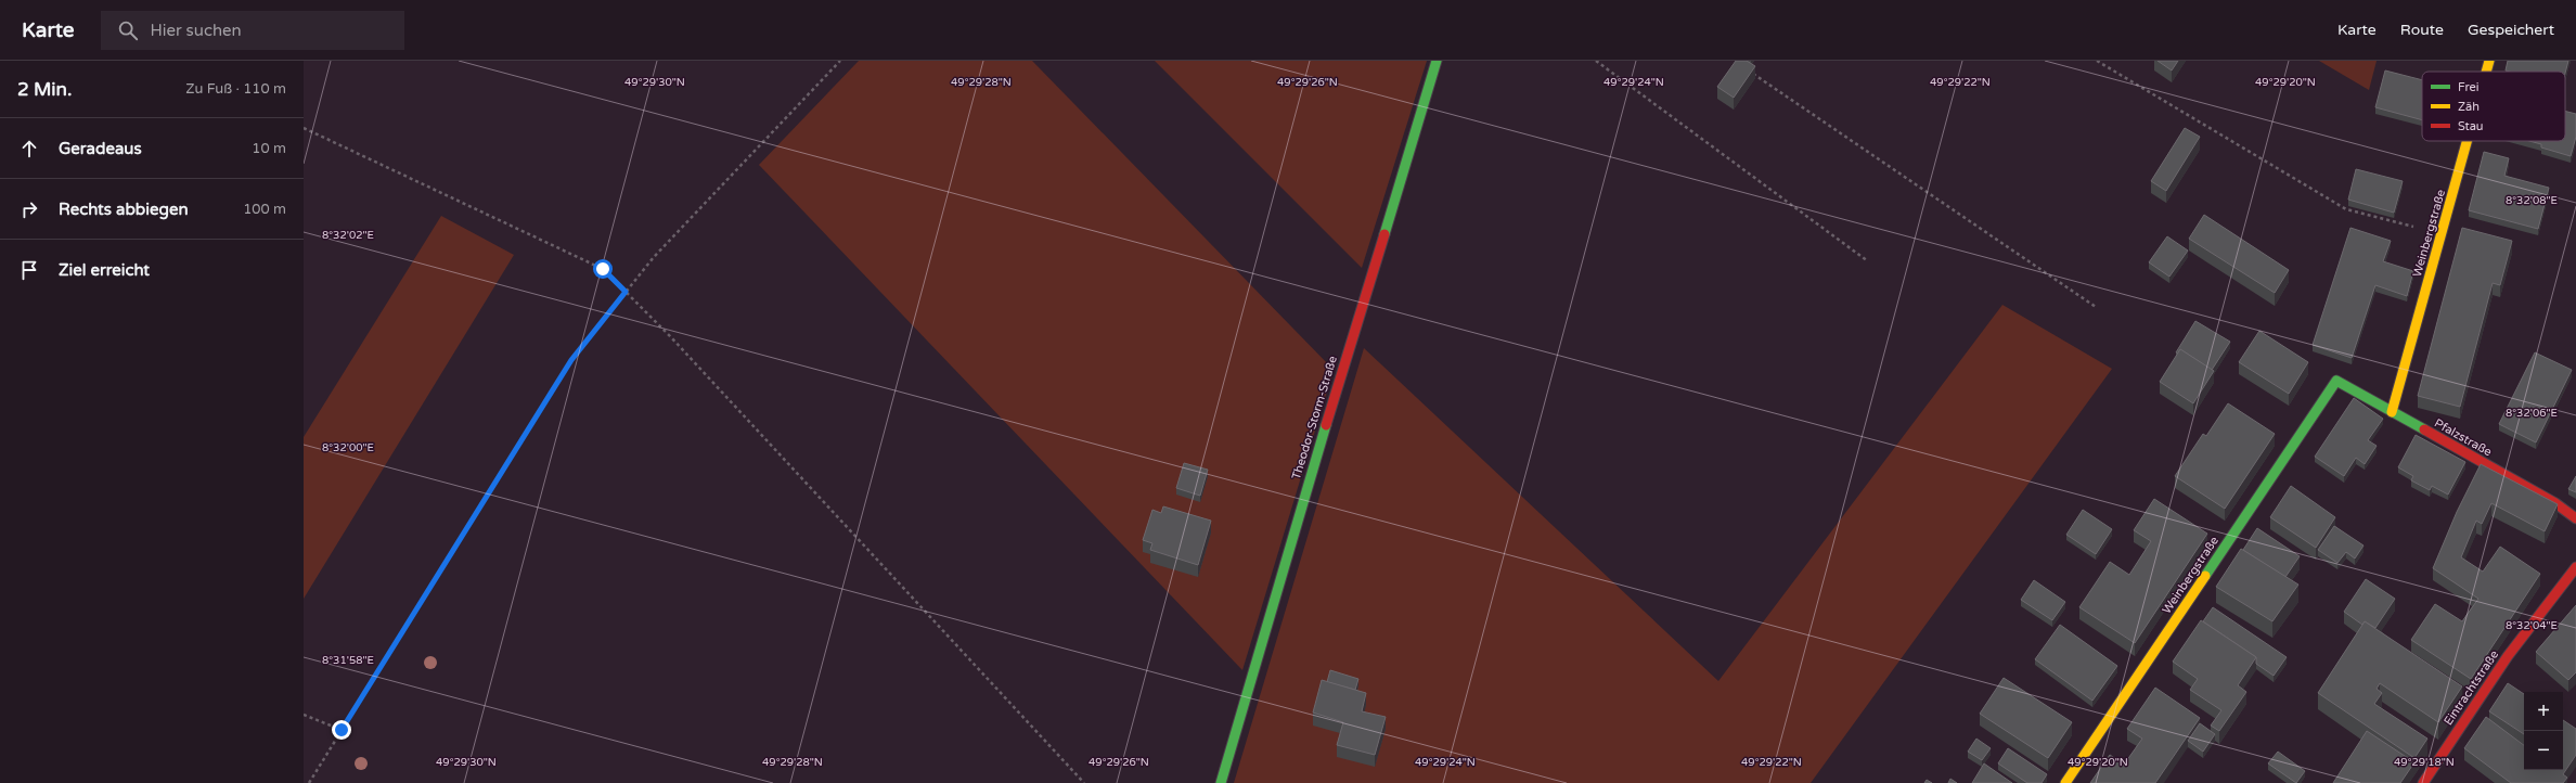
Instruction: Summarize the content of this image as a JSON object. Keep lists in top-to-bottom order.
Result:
{
  "streets": {
    "street": [
      "Weinbergstraße",
      "Theodor-Storm-Straße",
      "Pfalzstraße",
      "Eintrachtstraße"
    ]
  },
  "crossings": [
    ["Weinbergstraße", "Pfalzstraße"]
  ],
  "legend": ["Frei", "Zäh", "Stau"],
  "page": {
    "header": "Karte",
    "search": "Hier suchen",
    "nav": ["Karte", "Route", "Gespeichert"],
    "heading": ["2 Min.", "Zu Fuß · 110 m"],
    "list": [
      ["Geradeaus", "10 m"],
      ["Rechts abbiegen", "100 m"],
      "Ziel erreicht"
    ],
    "map_buttons": ["+", "−"]
  },
  "coordinates": [
    "49°29'30\"N",
    "49°29'28\"N",
    "49°29'26\"N",
    "49°29'24\"N",
    "49°29'22\"N",
    "49°29'20\"N",
    "8°32'08\"E",
    "8°32'02\"E",
    "8°32'06\"E",
    "8°32'00\"E",
    "8°32'04\"E",
    "8°31'58\"E",
    "49°29'18\"N"
  ]
}
